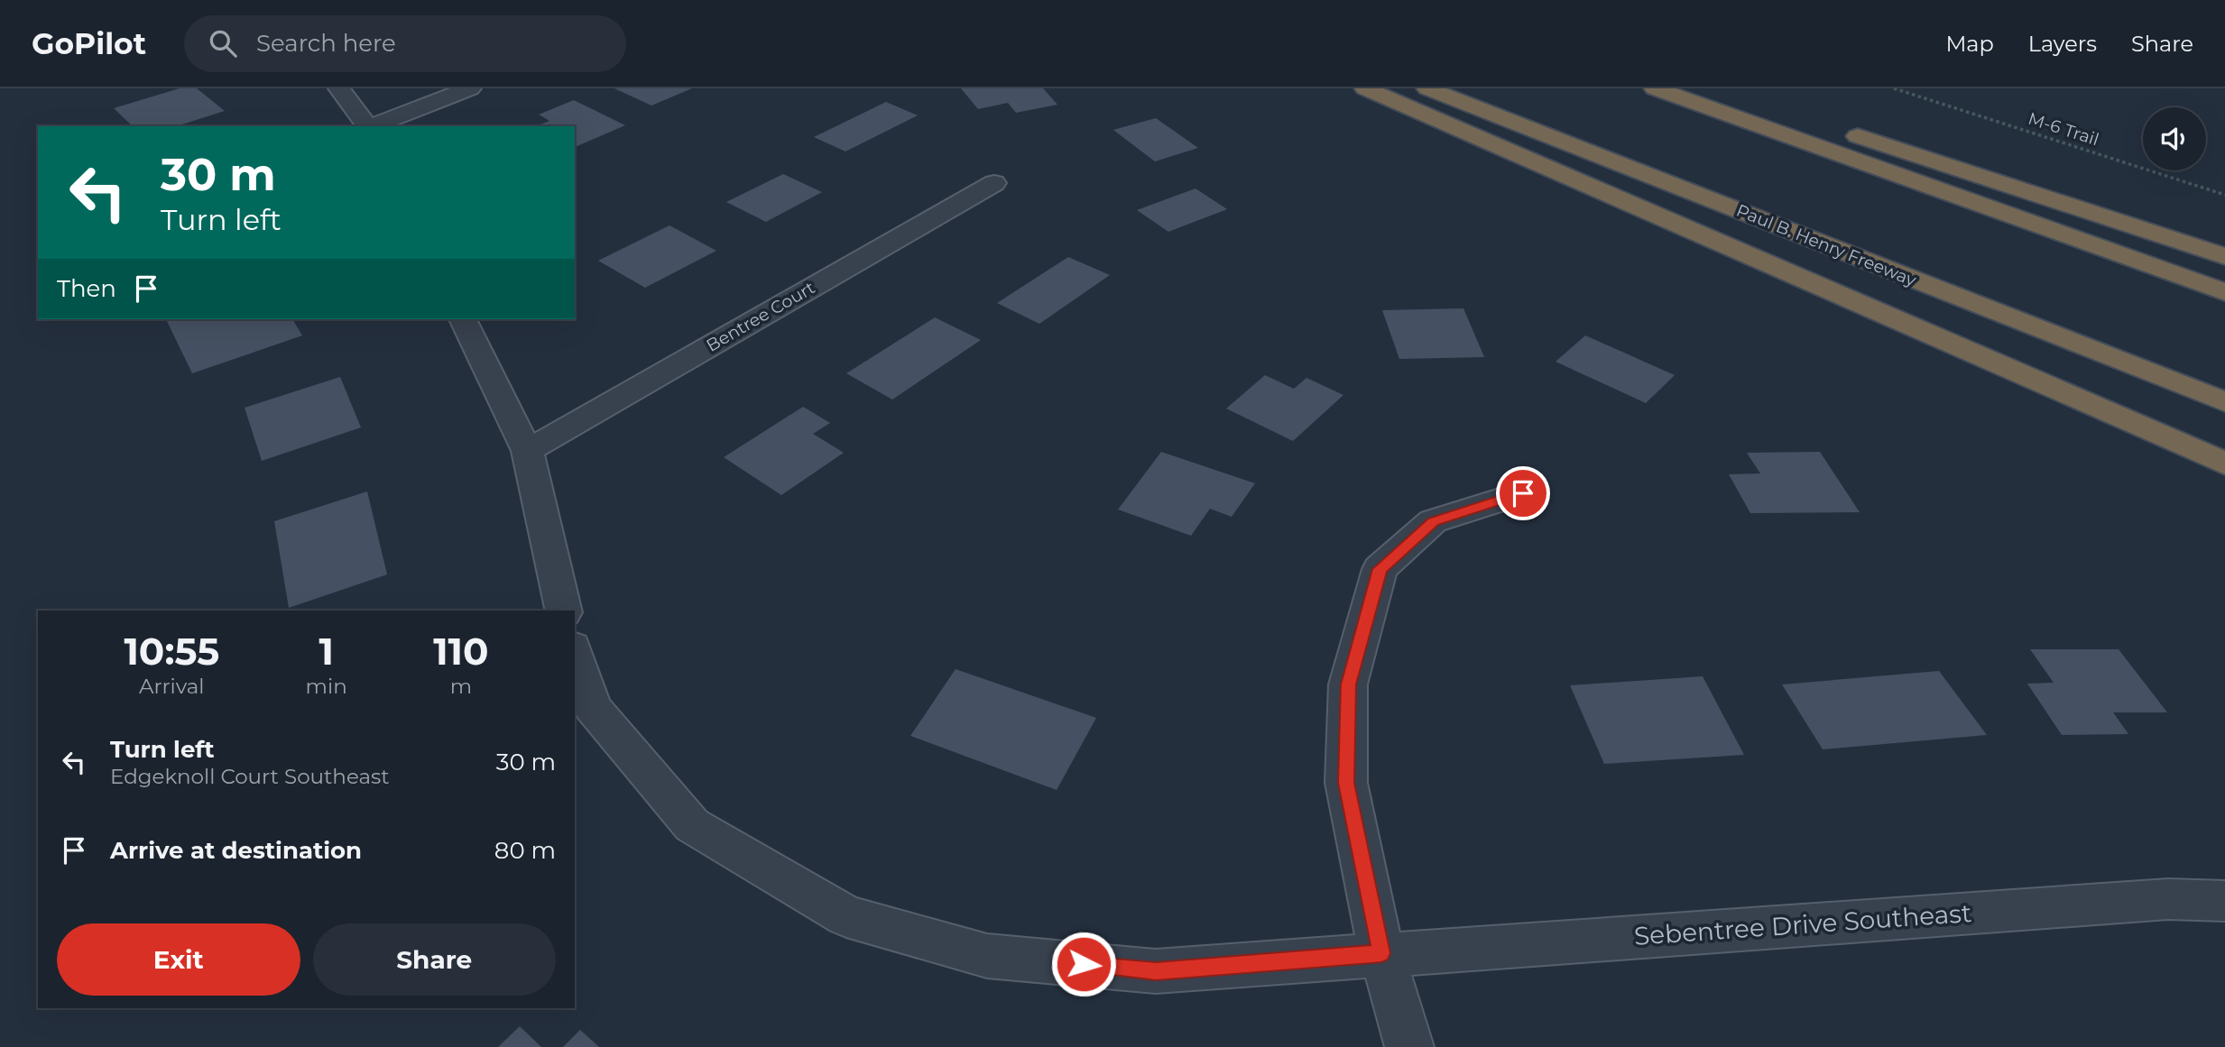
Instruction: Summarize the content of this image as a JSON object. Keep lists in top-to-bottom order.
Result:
{
  "streets": {
    "highway": ["Paul B. Henry Freeway"],
    "street": ["Bentree Court", "Sebentree Drive Southeast"],
    "path": ["M-6 Trail"]
  },
  "page": {
    "header": "GoPilot",
    "search": "Search here",
    "nav": ["Map", "Layers", "Share"],
    "turn": ["30 m", "Turn left"],
    "then": "Then",
    "eta": [
      "10:55",
      "Arrival",
      "1",
      "min",
      "110",
      "m"
    ],
    "list": [
      {
        "name": "Turn left",
        "note": "Edgeknoll Court Southeast",
        "value": "30 m"
      },
      {
        "name": "Arrive at destination",
        "value": "80 m"
      }
    ],
    "buttons": ["Exit", "Share"]
  }
}
